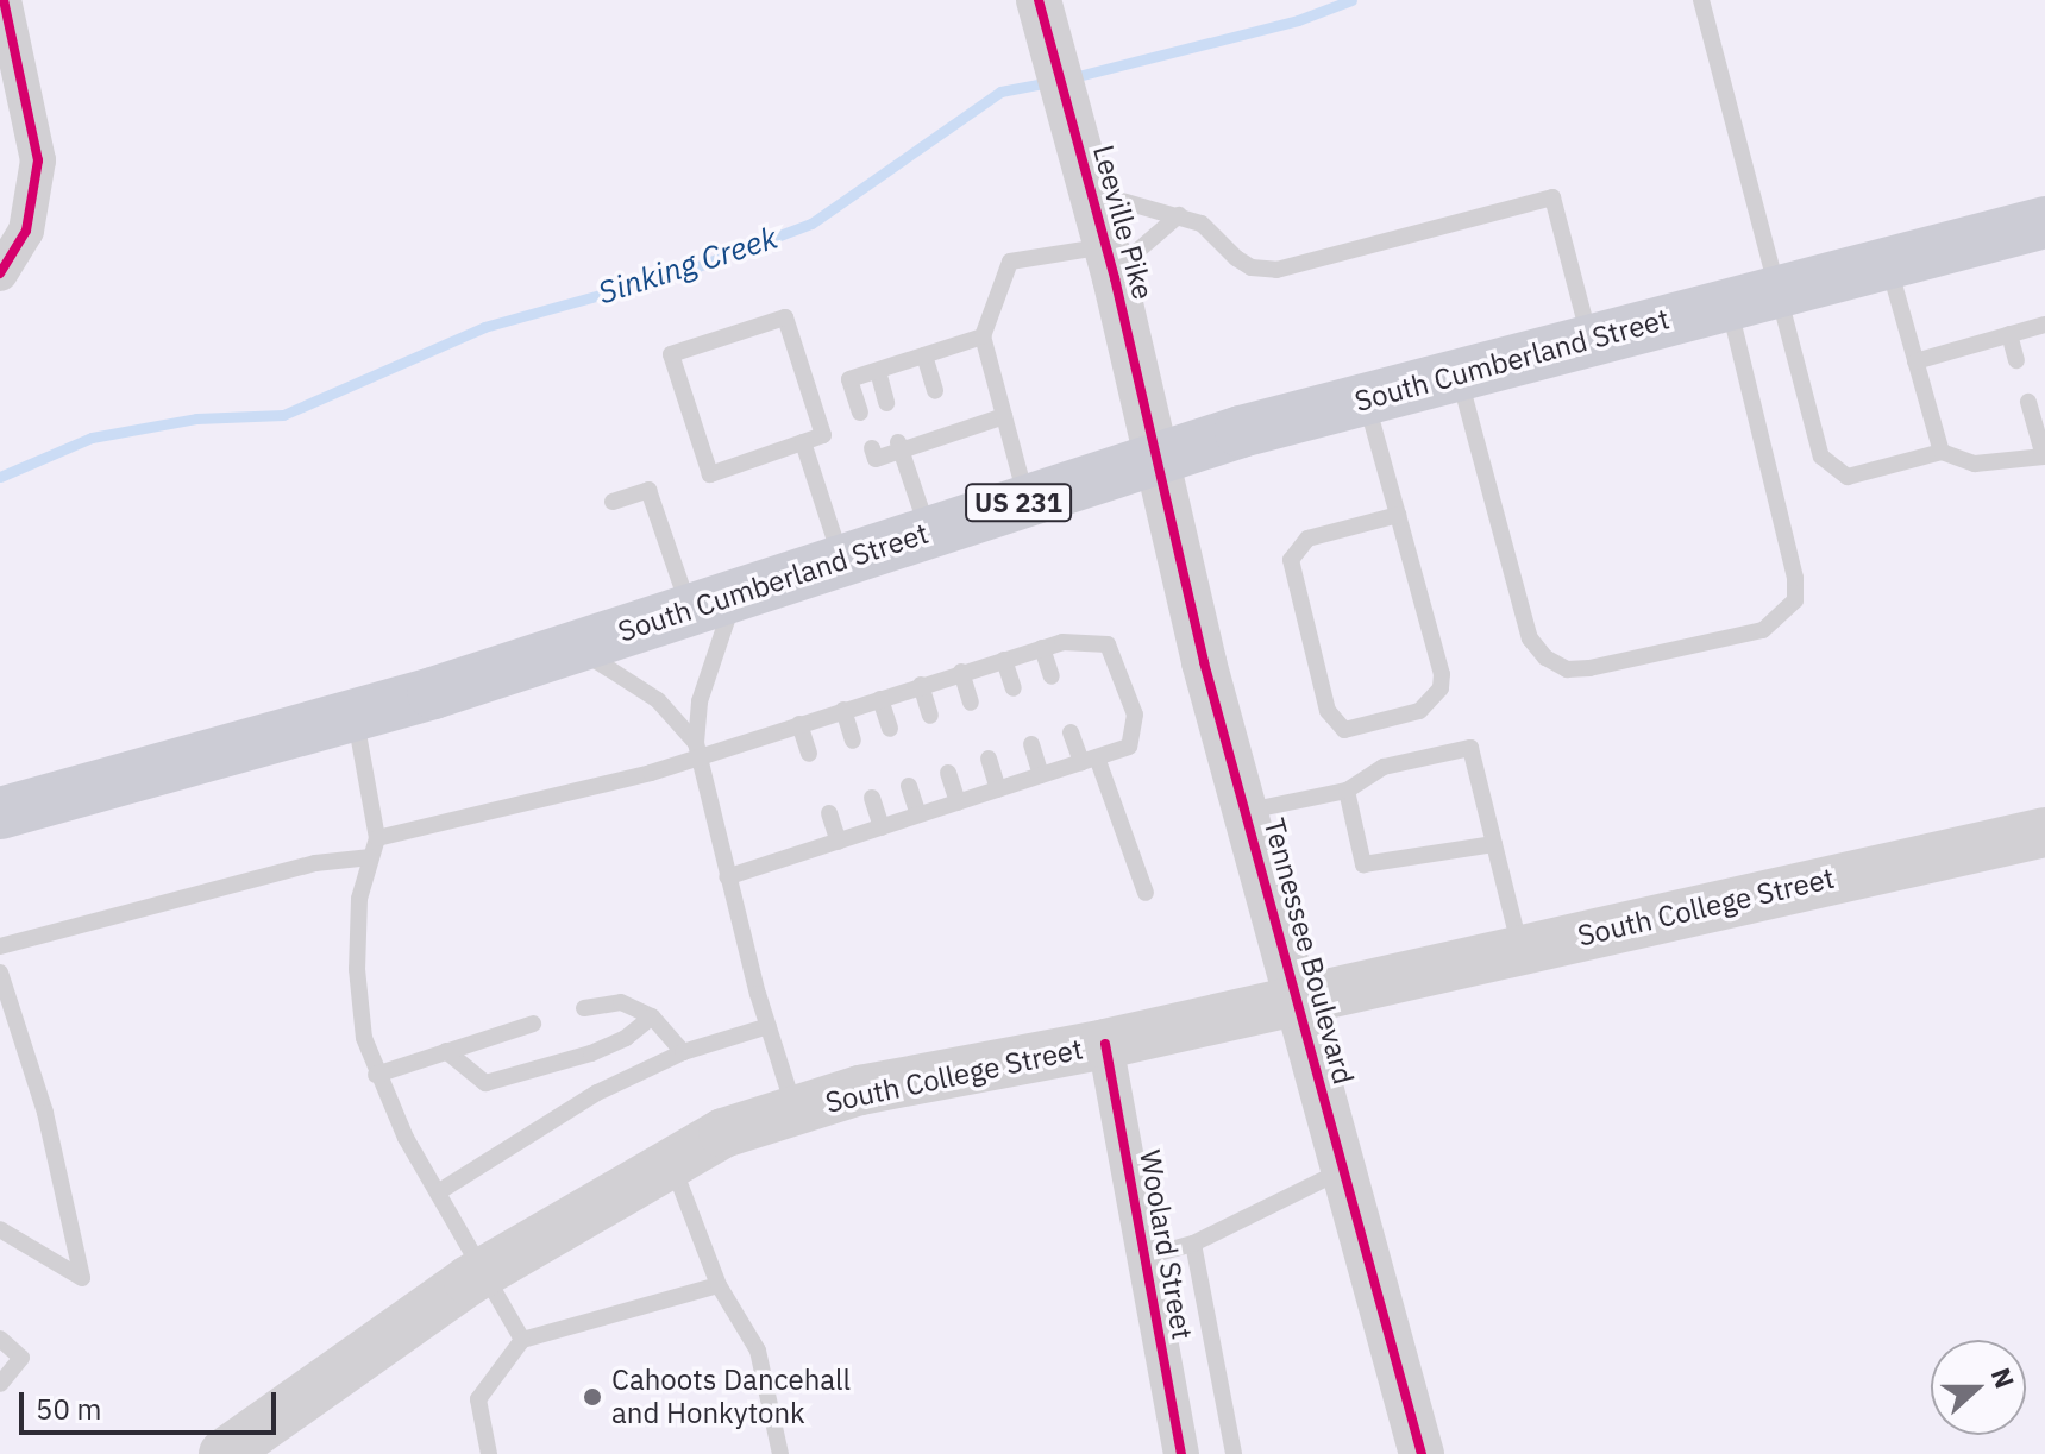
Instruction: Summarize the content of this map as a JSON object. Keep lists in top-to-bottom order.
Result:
{
  "streets": {
    "main road": ["South Cumberland Street", "US 231", "South College Street"],
    "street": ["Leeville Pike", "Tennessee Boulevard", "Woolard Street"]
  },
  "crossings": [
    ["Leeville Pike", "South Cumberland Street"],
    ["Leeville Pike", "Tennessee Boulevard"],
    ["South Cumberland Street", "Tennessee Boulevard"],
    ["South College Street", "Tennessee Boulevard"],
    ["South College Street", "Woolard Street"]
  ],
  "water": ["Sinking Creek"],
  "places": ["Cahoots Dancehall and Honkytonk"],
  "scale_bar": "50 m",
  "north": "right"
}
